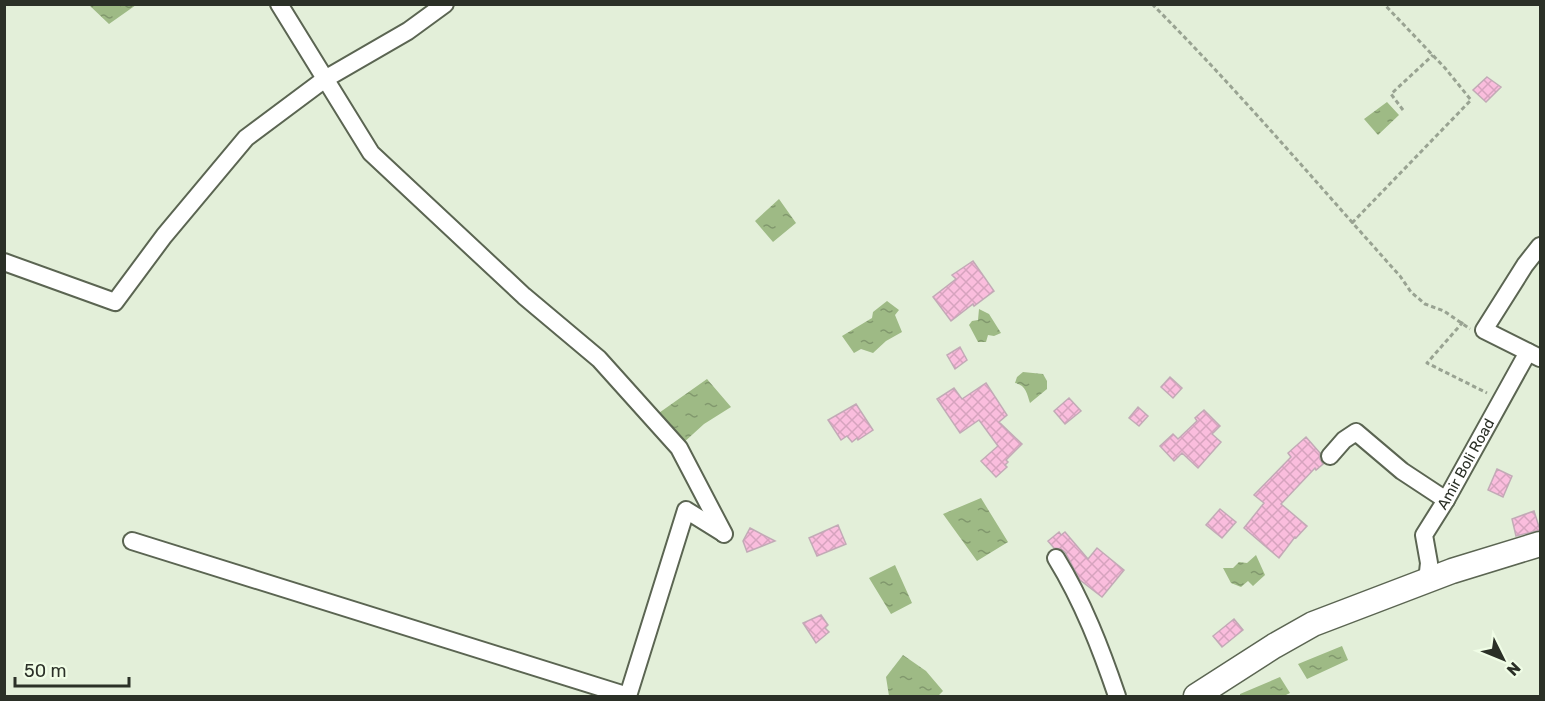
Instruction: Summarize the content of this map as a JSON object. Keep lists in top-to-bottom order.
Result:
{
  "streets": {
    "street": ["Amir Boli Road"]
  },
  "scale_bar": "50 m",
  "north": "bottom right"
}
